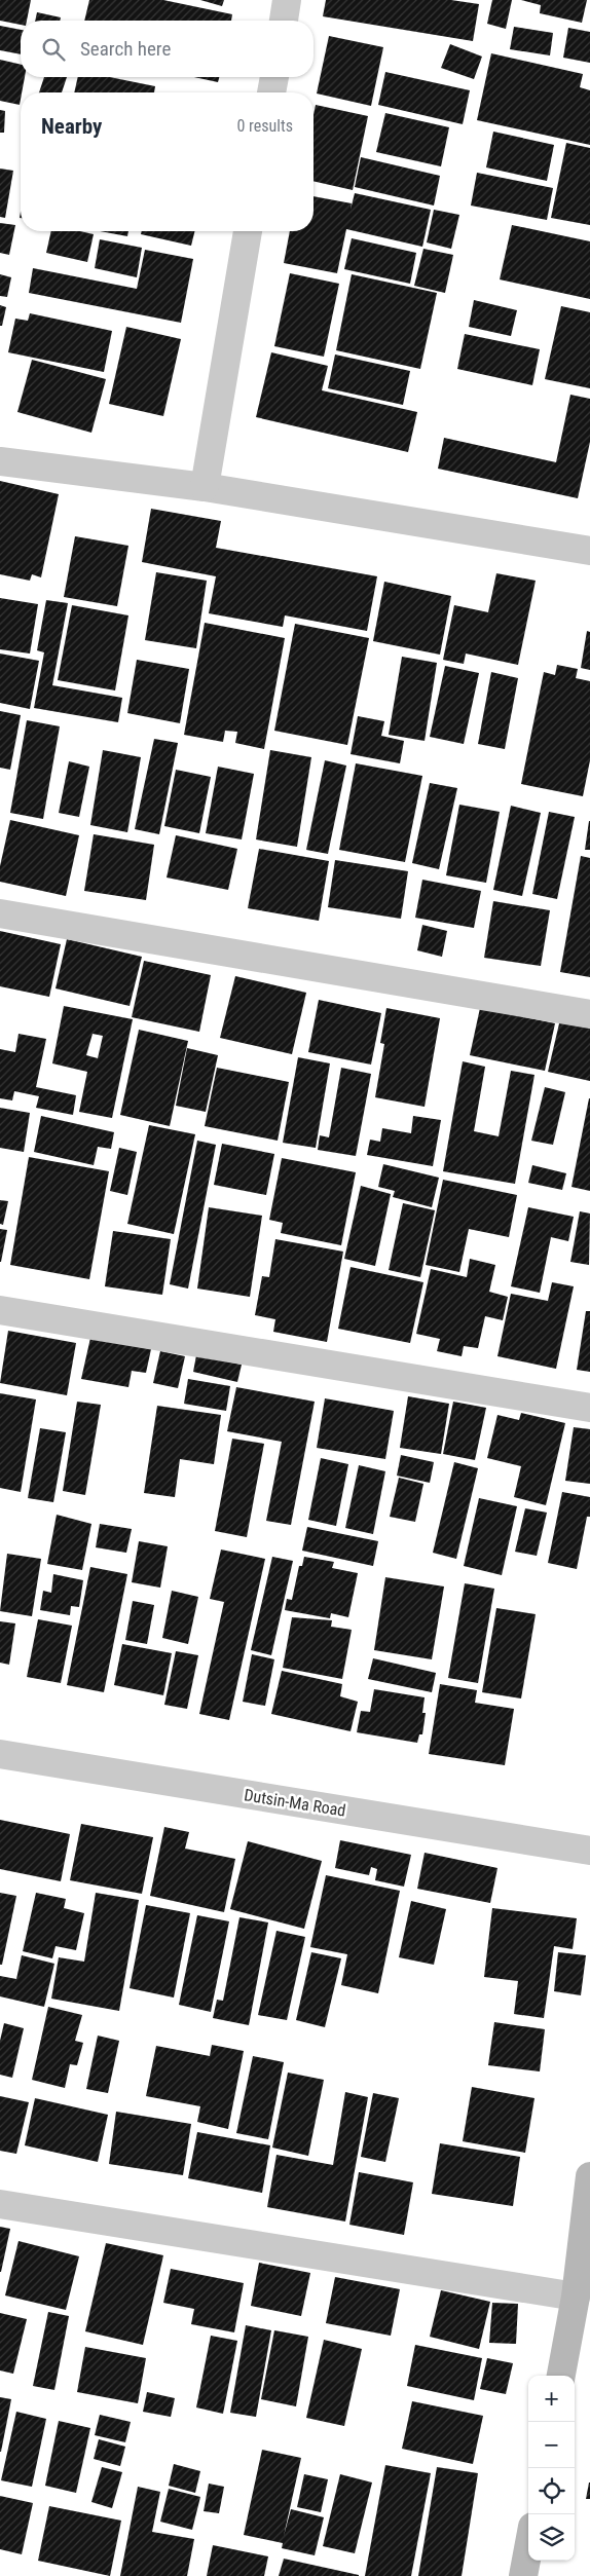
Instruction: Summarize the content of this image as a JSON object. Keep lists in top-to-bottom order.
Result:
{
  "streets": {
    "street": ["Dutsin-Ma Road"]
  },
  "page": {
    "search": "Search here",
    "heading": ["Nearby", "0 results"],
    "map_buttons": ["+", "−"]
  }
}
